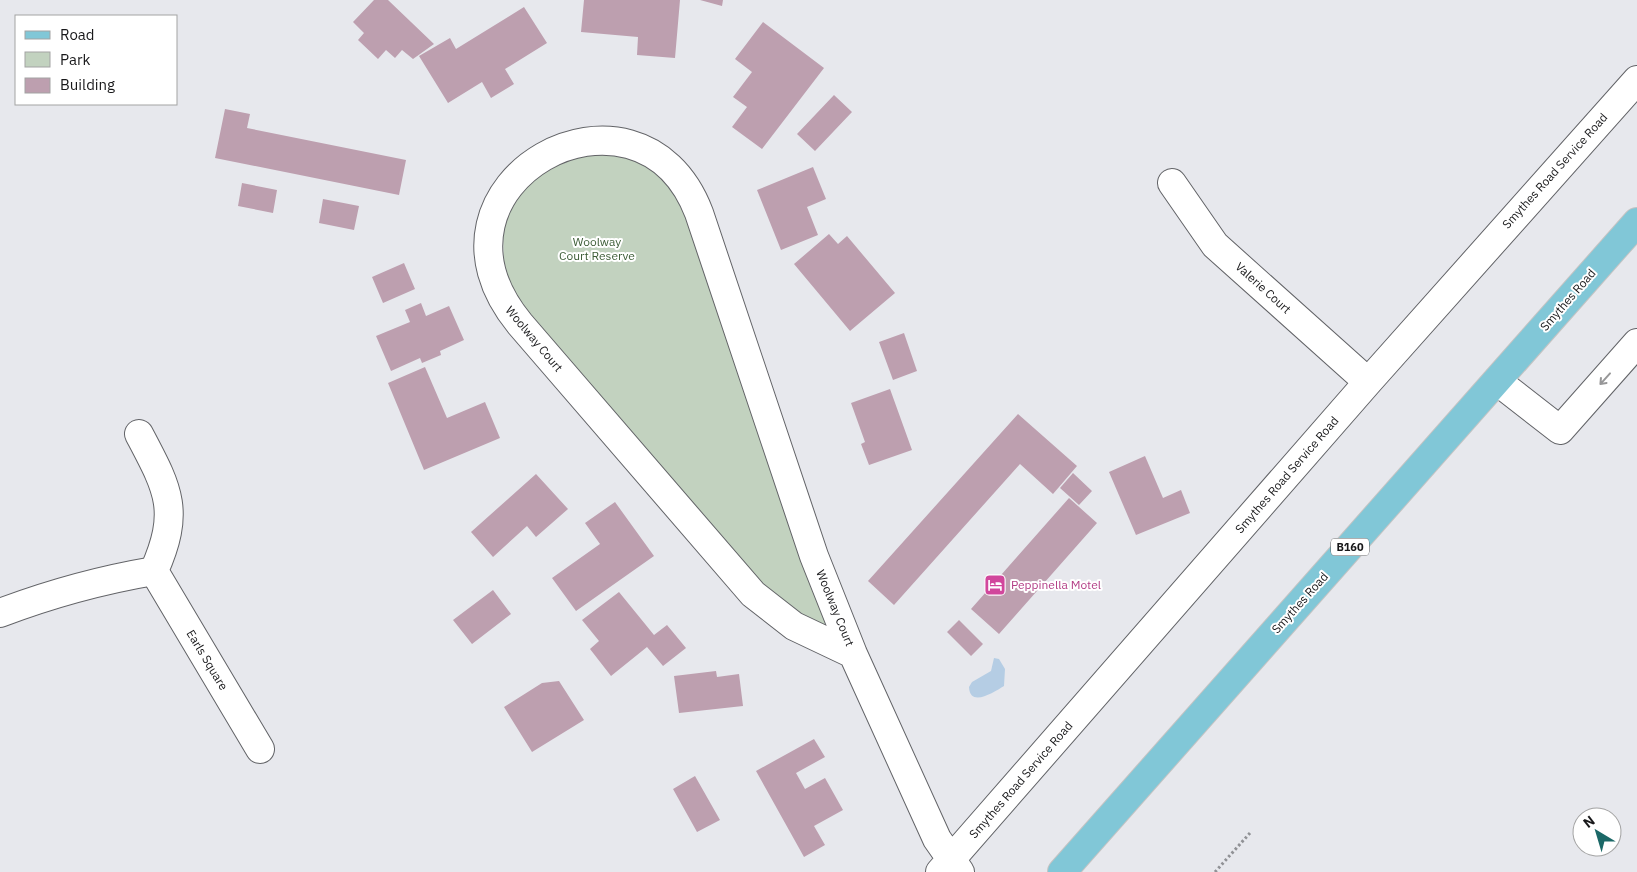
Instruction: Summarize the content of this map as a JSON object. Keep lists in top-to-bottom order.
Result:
{
  "streets": {
    "main road": ["Smythes Road", "B160"],
    "street": [
      "Smythes Road Service Road",
      "Valerie Court",
      "Woolway Court",
      "Earls Square"
    ]
  },
  "crossings": [
    ["Smythes Road Service Road", "Valerie Court"],
    ["Smythes Road Service Road", "Woolway Court"]
  ],
  "parks": ["Woolway Court Reserve"],
  "places": {
    "hotel": ["Peppinella Motel"]
  },
  "legend": ["Road", "Park", "Building"],
  "north": "top left"
}
